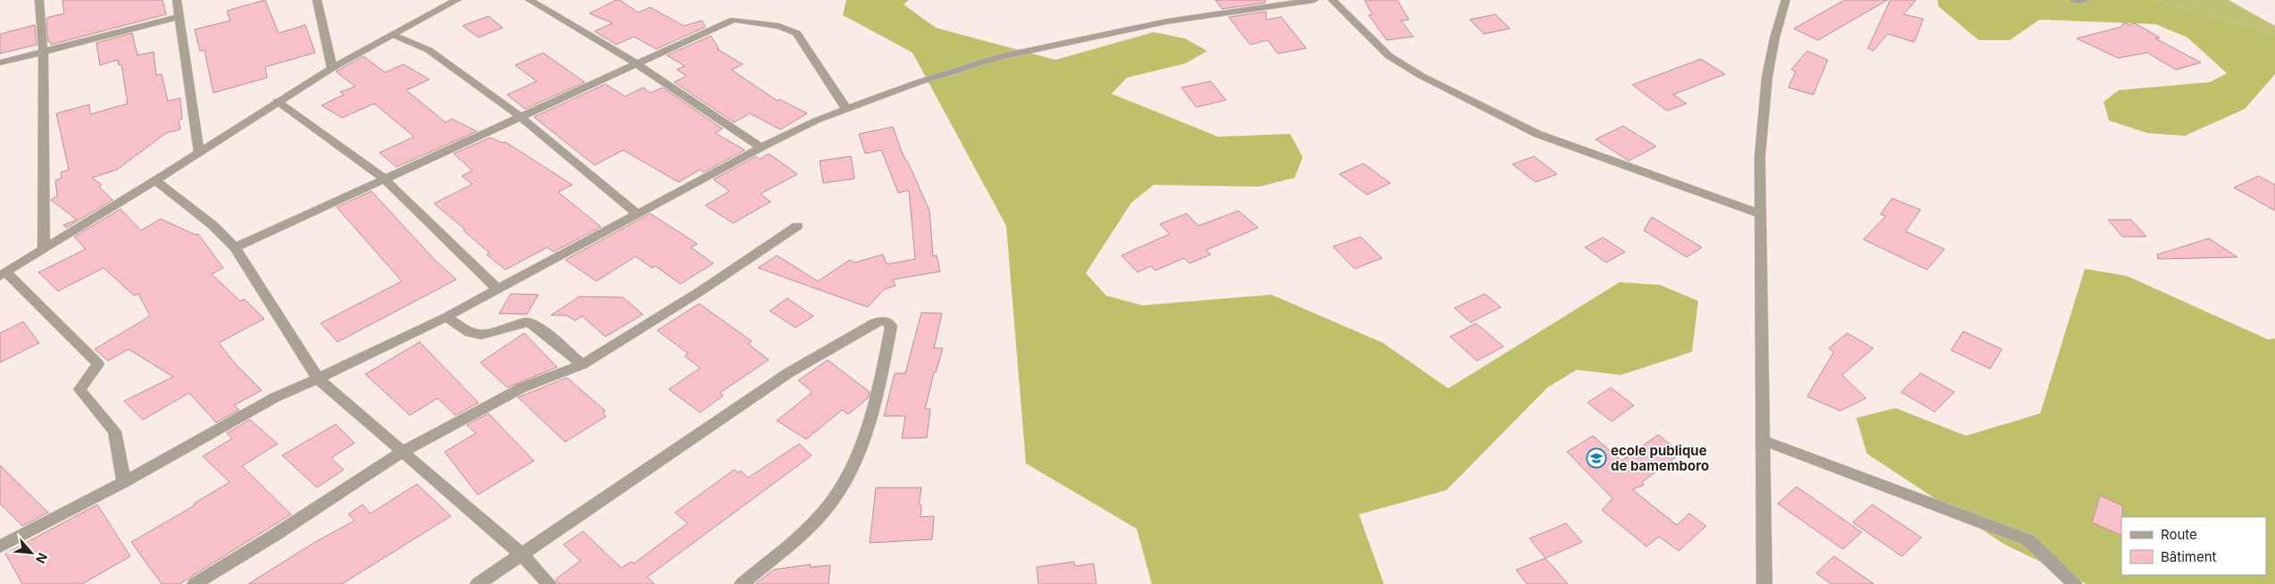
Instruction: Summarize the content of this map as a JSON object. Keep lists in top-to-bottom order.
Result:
{
  "places": {
    "school or university": ["ecole publique de bamemboro"]
  },
  "legend": ["Route", "Bâtiment"],
  "north": "bottom right"
}
